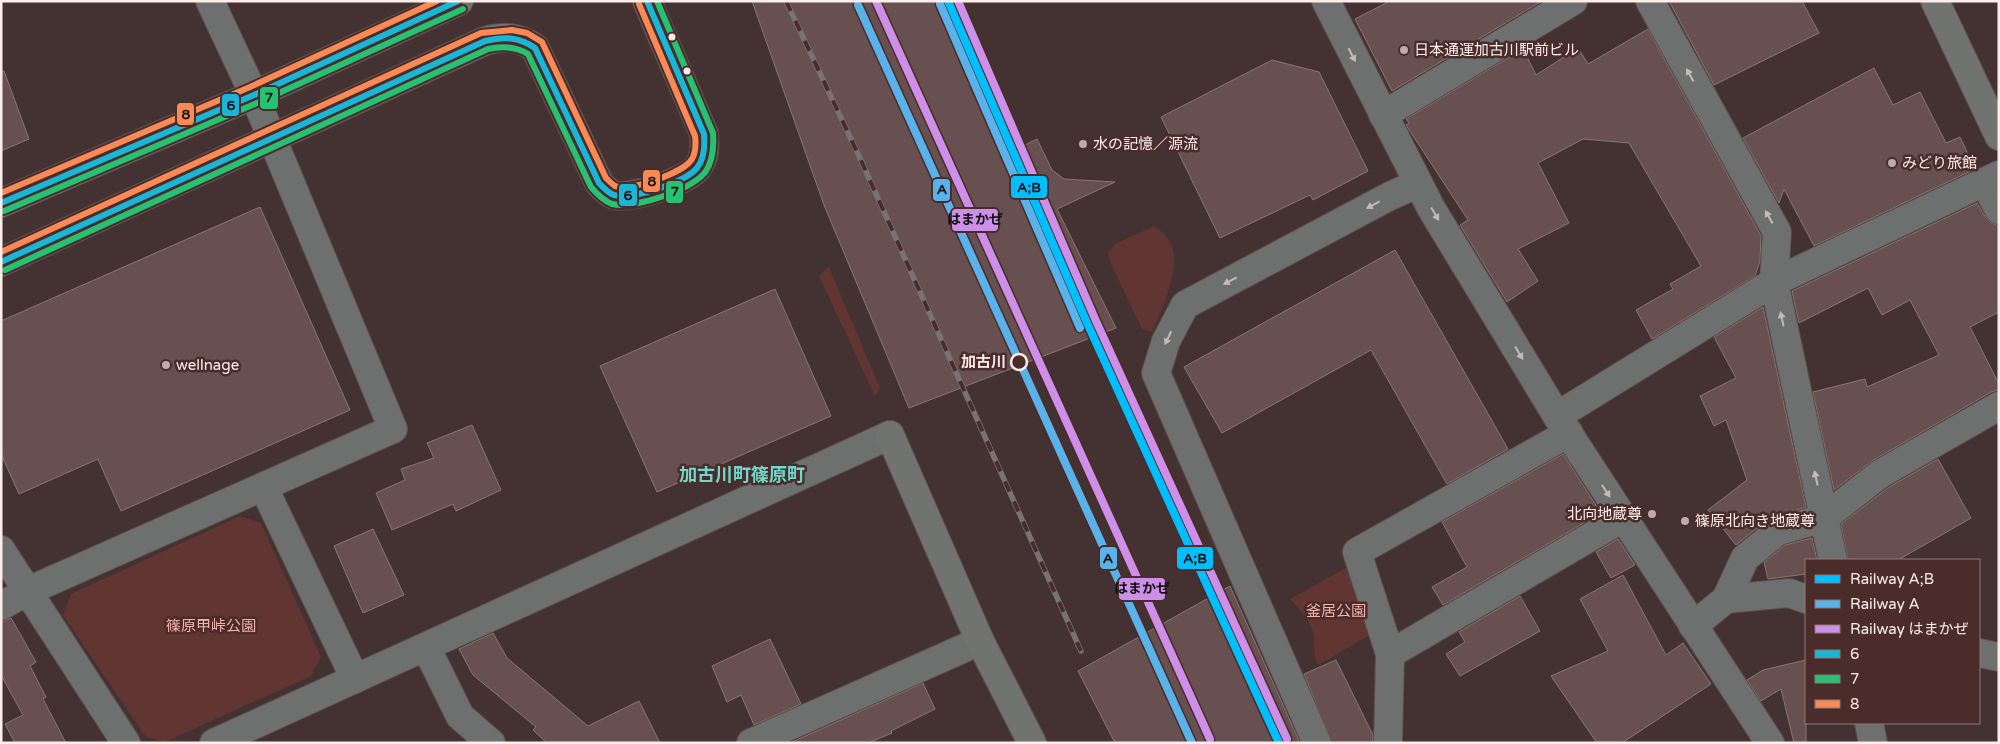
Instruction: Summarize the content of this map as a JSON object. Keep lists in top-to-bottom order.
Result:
{
  "districts": ["加古川町篠原町"],
  "parks": ["釜居公園", "篠原甲峠公園"],
  "places": [
    "日本通運加古川駅前ビル",
    "水の記憶／源流",
    "みどり旅館",
    "加古川",
    "wellnage",
    "北向地蔵尊",
    "篠原北向き地蔵尊"
  ],
  "lines": [
    "rail line A;B",
    "rail line はまかぜ",
    "transit line 6",
    "transit line 7",
    "transit line 8",
    "rail line A"
  ],
  "legend": [
    "Railway A;B",
    "Railway A",
    "Railway はまかぜ",
    "6",
    "7",
    "8"
  ]
}
